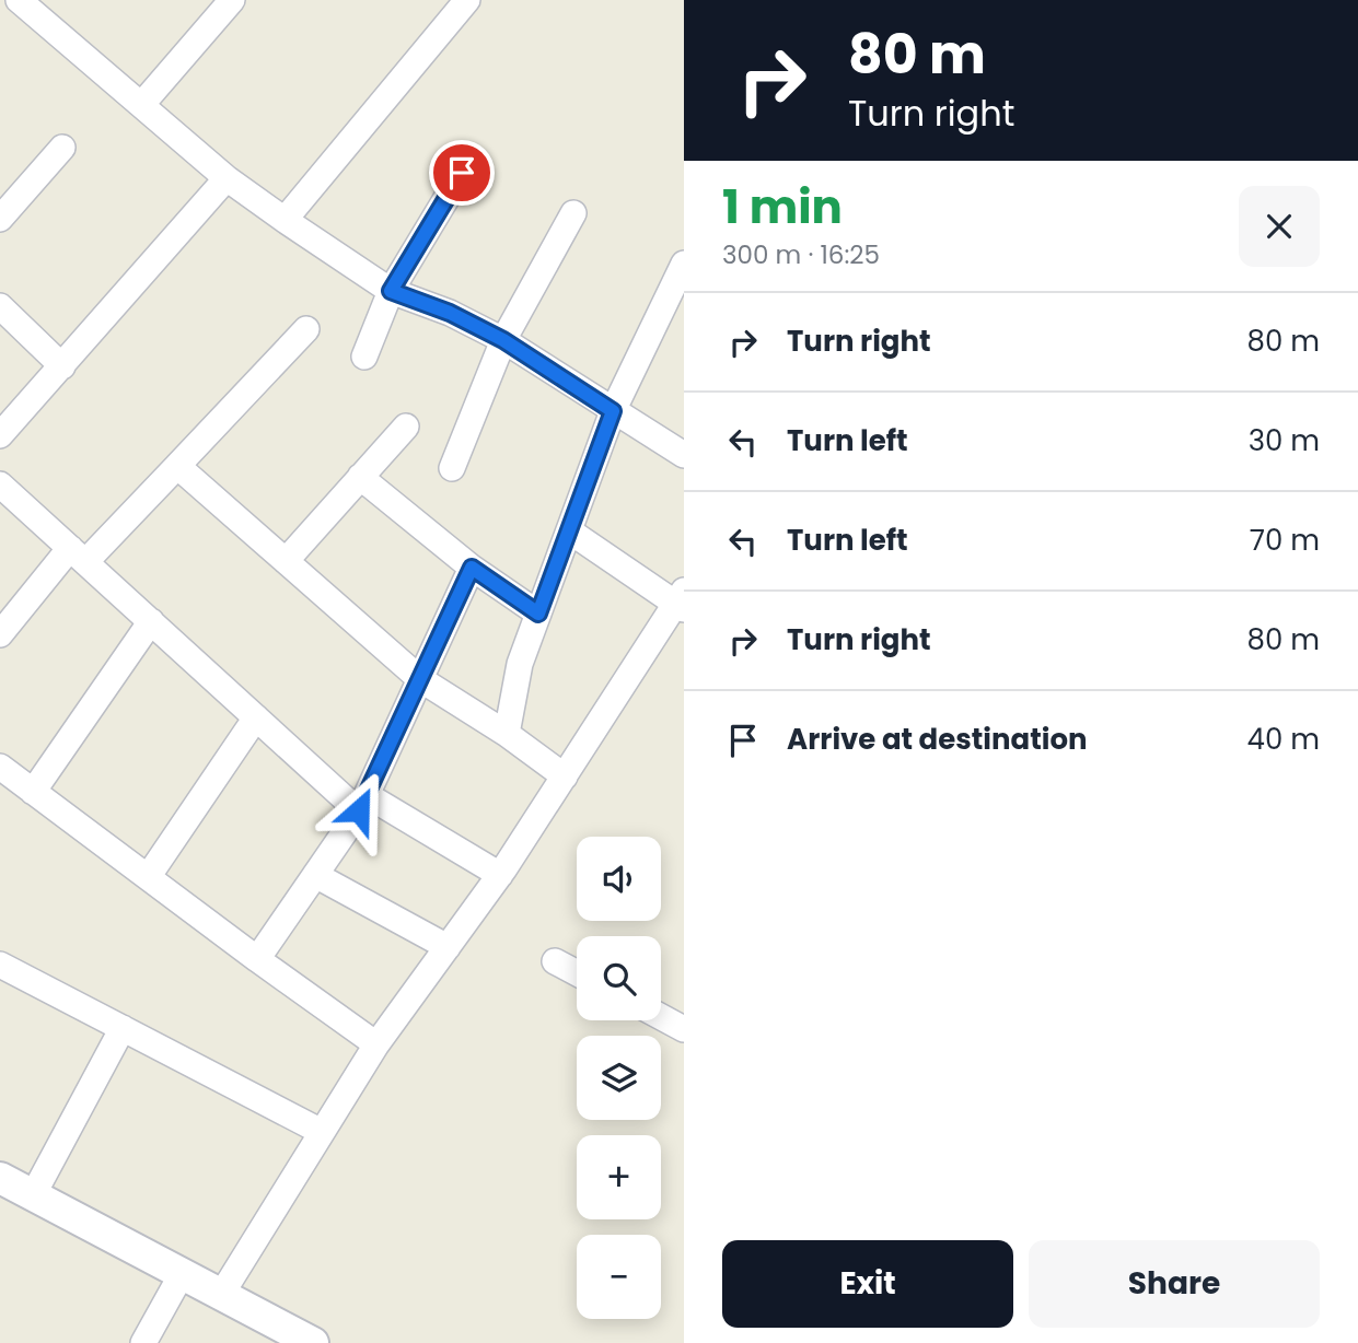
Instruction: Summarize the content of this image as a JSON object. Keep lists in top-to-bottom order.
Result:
{
  "page": {
    "turn": ["80 m", "Turn right"],
    "heading": ["1 min", "300 m · 16:25"],
    "list": [
      {
        "name": "Turn right",
        "value": "80 m"
      },
      {
        "name": "Turn left",
        "value": "30 m"
      },
      {
        "name": "Turn left",
        "value": "70 m"
      },
      {
        "name": "Turn right",
        "value": "80 m"
      },
      {
        "name": "Arrive at destination",
        "value": "40 m"
      }
    ],
    "map_buttons": ["+", "−"],
    "buttons": ["Exit", "Share"]
  }
}
